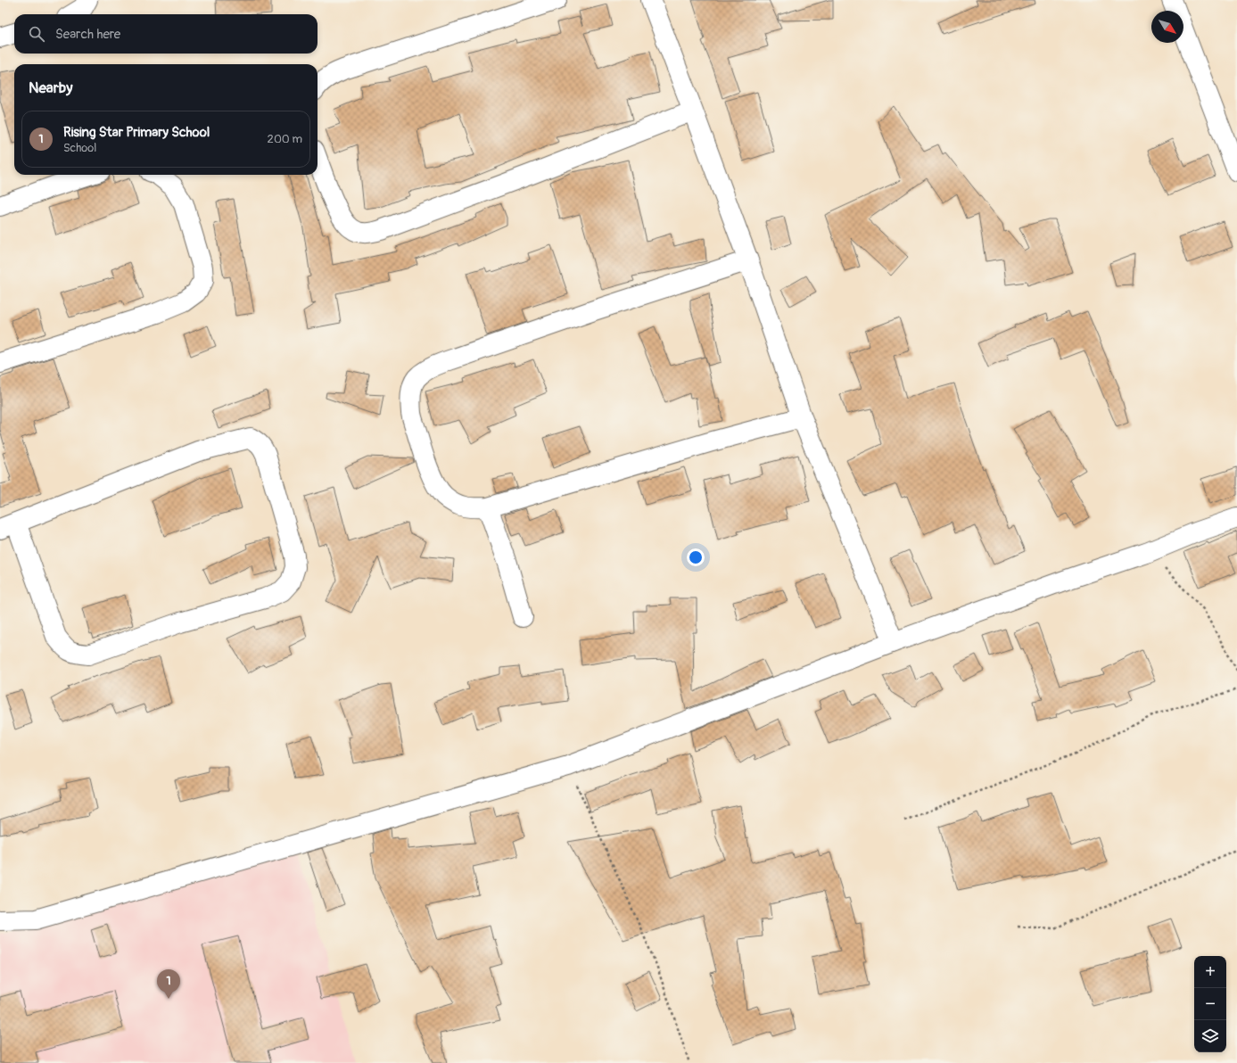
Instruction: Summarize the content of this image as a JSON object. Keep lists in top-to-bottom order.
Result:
{
  "north": "bottom right",
  "page": {
    "search": "Search here",
    "heading": "Nearby",
    "list": [
      {
        "mark": "1",
        "name": "Rising Star Primary School",
        "note": "School",
        "value": "200 m"
      }
    ],
    "map_buttons": ["+", "−"],
    "pins": "1"
  }
}
